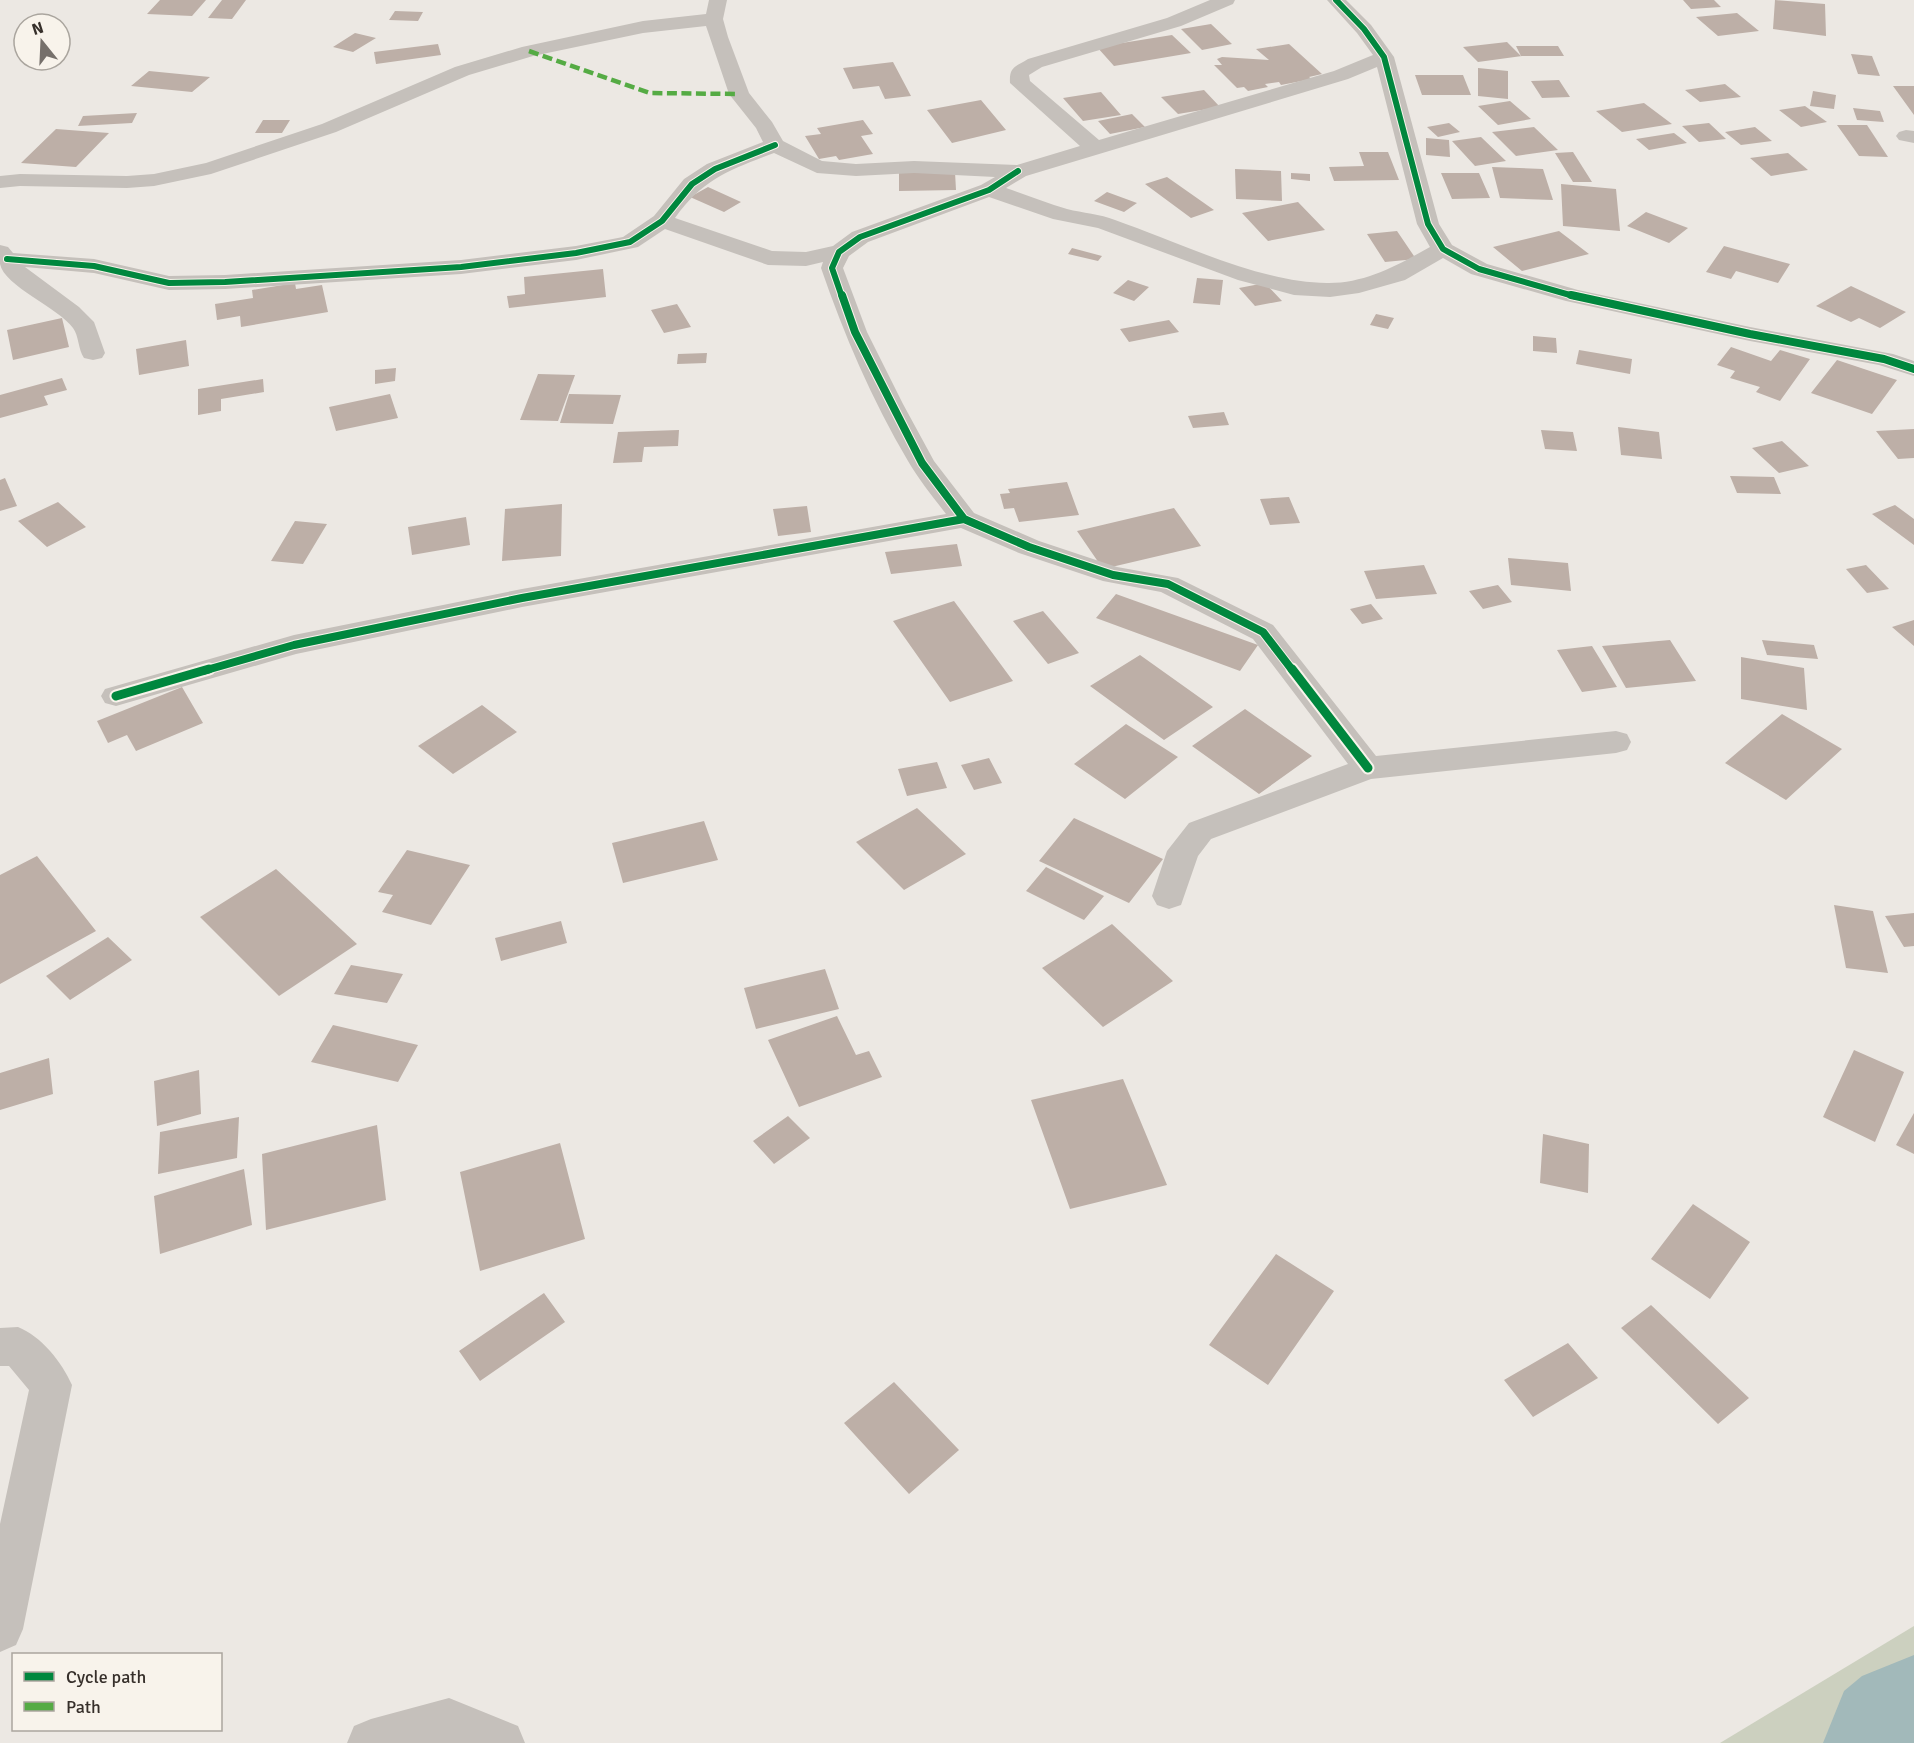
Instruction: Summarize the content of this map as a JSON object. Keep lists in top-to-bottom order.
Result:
{
  "legend": ["Cycle path", "Path"],
  "north": "top"
}
